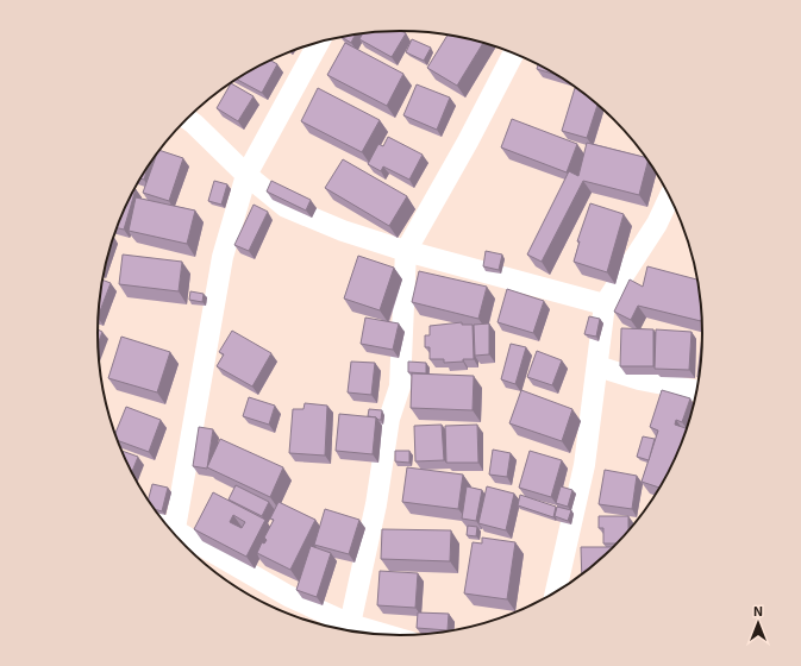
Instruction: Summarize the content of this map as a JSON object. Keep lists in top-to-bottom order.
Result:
{
  "north": "top"
}
